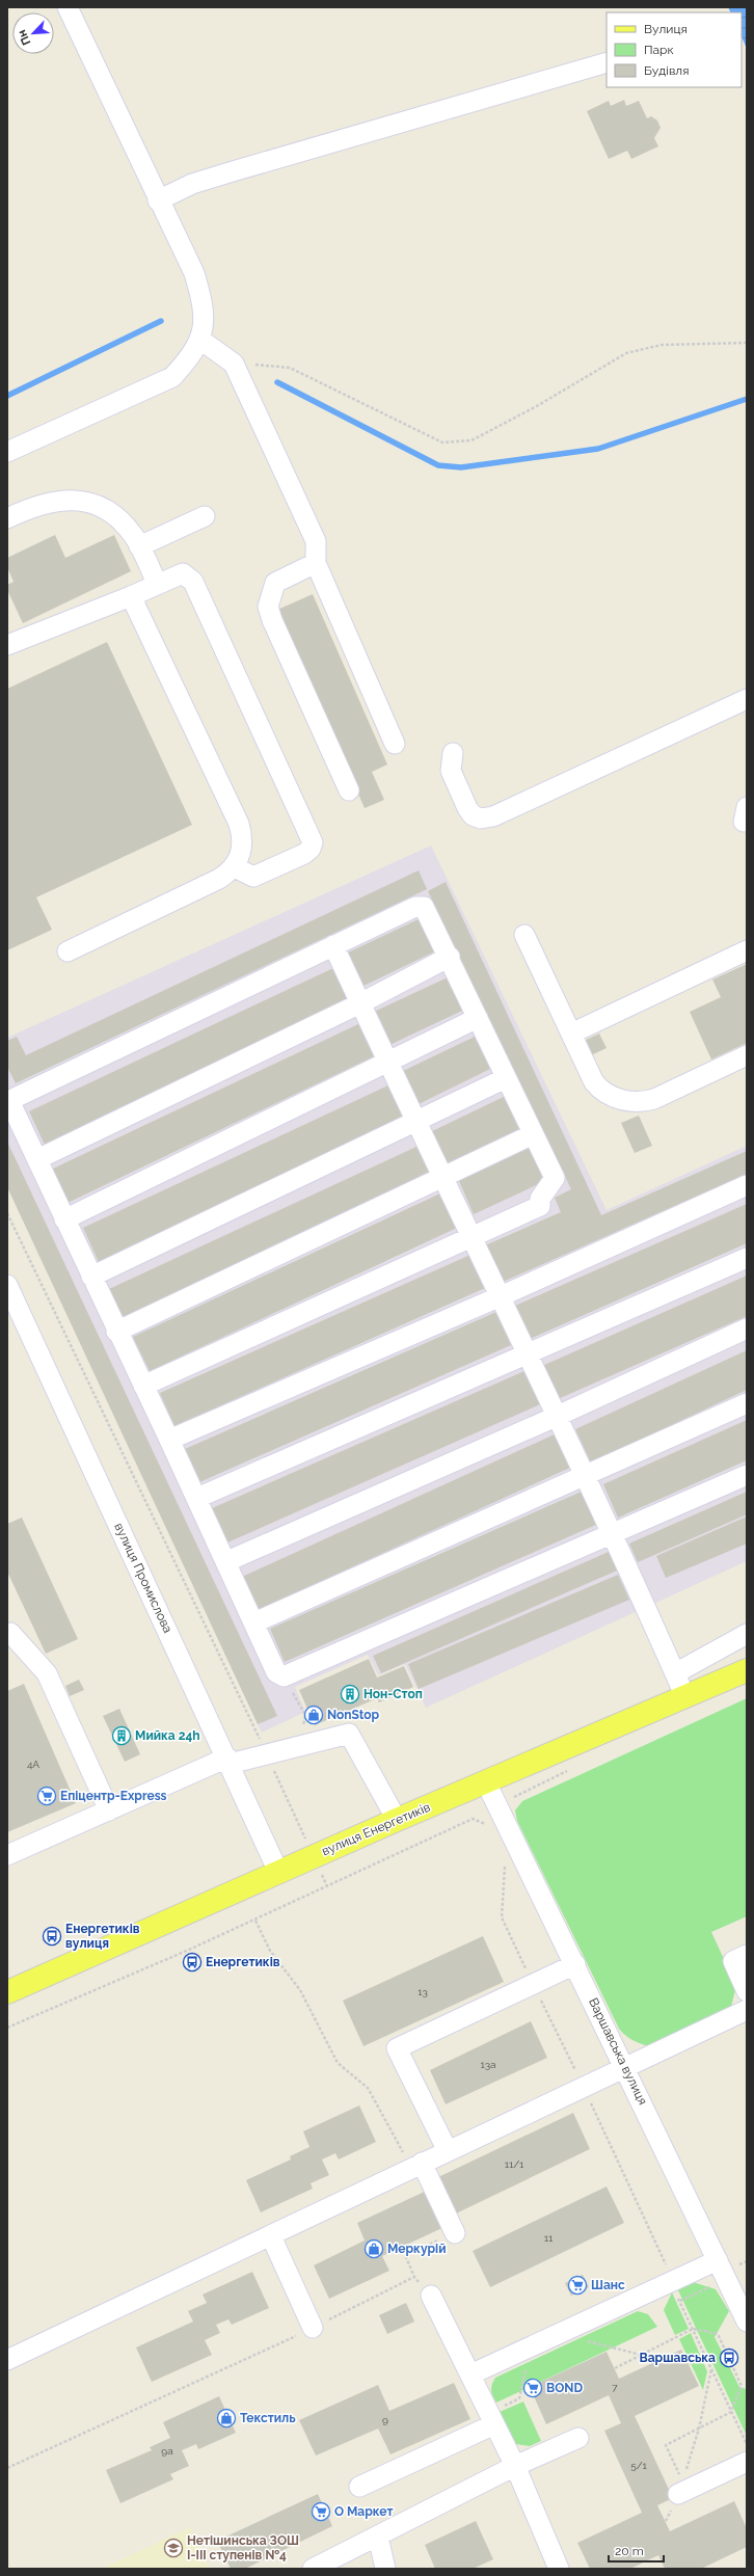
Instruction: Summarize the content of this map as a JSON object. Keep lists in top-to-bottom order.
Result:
{
  "streets": {
    "main road": ["вулиця Енергетиків"],
    "street": ["вулиця Промислова", "Варшавська вулиця"]
  },
  "crossings": [
    ["вулиця Промислова", "вулиця Енергетиків"],
    ["вулиця Енергетиків", "Варшавська вулиця"]
  ],
  "places": {
    "building": ["Нон-Стоп", "Мийка 24һ"],
    "shop": ["NonStop", "Меркурій", "Текстиль"],
    "supermarket": [
      "Епіцентр-Express",
      "Шанс",
      "BOND",
      "О Маркет"
    ],
    "bus stop": ["Енергетиків вулиця", "Енергетиків", "Варшавська"],
    "school or university": ["Нетішинська ЗОШ І-ІІІ ступенів №4"]
  },
  "house_numbers": [
    "4А",
    "13",
    "13а",
    "11/1",
    "11",
    "7",
    "9",
    "9а",
    "5/1"
  ],
  "legend": ["Вулиця", "Парк", "Будівля"],
  "scale_bar": "20 m",
  "north": "bottom left"
}
